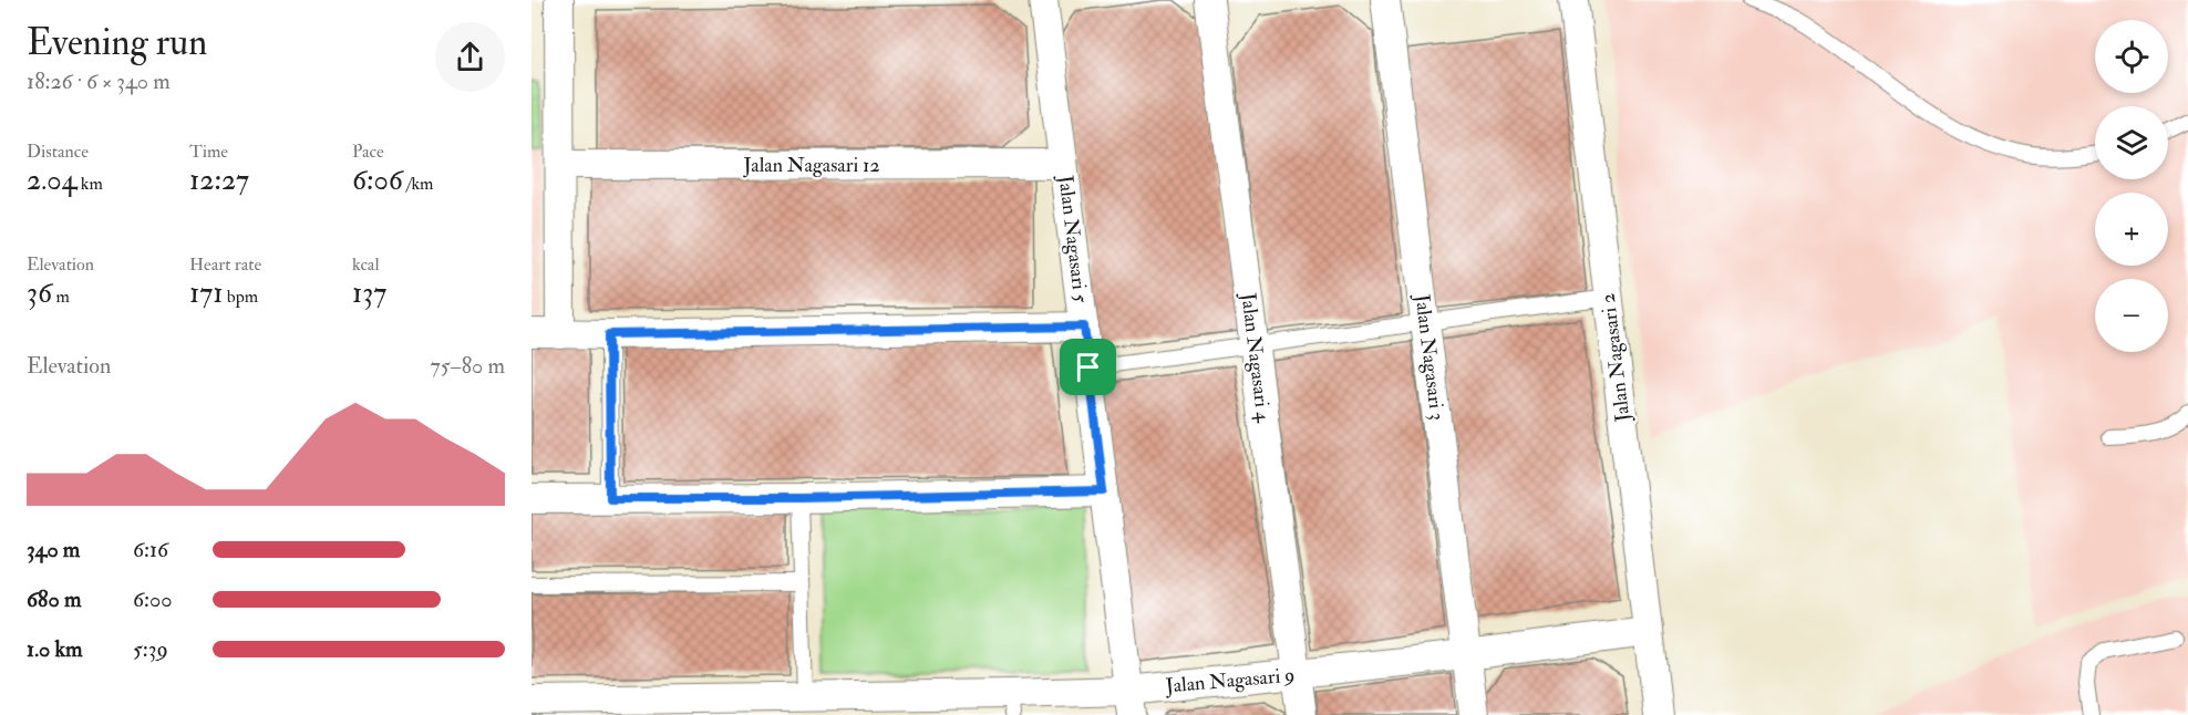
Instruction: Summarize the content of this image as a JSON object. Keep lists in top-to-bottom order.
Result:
{
  "streets": {
    "street": [
      "Jalan Nagasari 12",
      "Jalan Nagasari 5",
      "Jalan Nagasari 4",
      "Jalan Nagasari 3",
      "Jalan Nagasari 2",
      "Jalan Nagasari 9"
    ]
  },
  "crossings": [
    ["Jalan Nagasari 12", "Jalan Nagasari 5"],
    ["Jalan Nagasari 5", "Jalan Nagasari 9"],
    ["Jalan Nagasari 4", "Jalan Nagasari 9"],
    ["Jalan Nagasari 3", "Jalan Nagasari 9"],
    ["Jalan Nagasari 2", "Jalan Nagasari 9"]
  ],
  "page": {
    "heading": ["Evening run", "18:26 · 6 × 340 m"],
    "map_buttons": ["+", "−"],
    "stats": [
      ["Distance", "2.04 km"],
      ["Time", "12:27"],
      ["Pace", "6:06 /km"],
      ["Elevation", "36 m"],
      ["Heart rate", "171 bpm"],
      ["kcal", "137"]
    ],
    "chart": ["Elevation", "75–80 m"],
    "list": [
      {
        "name": "340 m",
        "note": "6:16"
      },
      {
        "name": "680 m",
        "note": "6:00"
      },
      {
        "name": "1.0 km",
        "note": "5:39"
      }
    ]
  }
}
